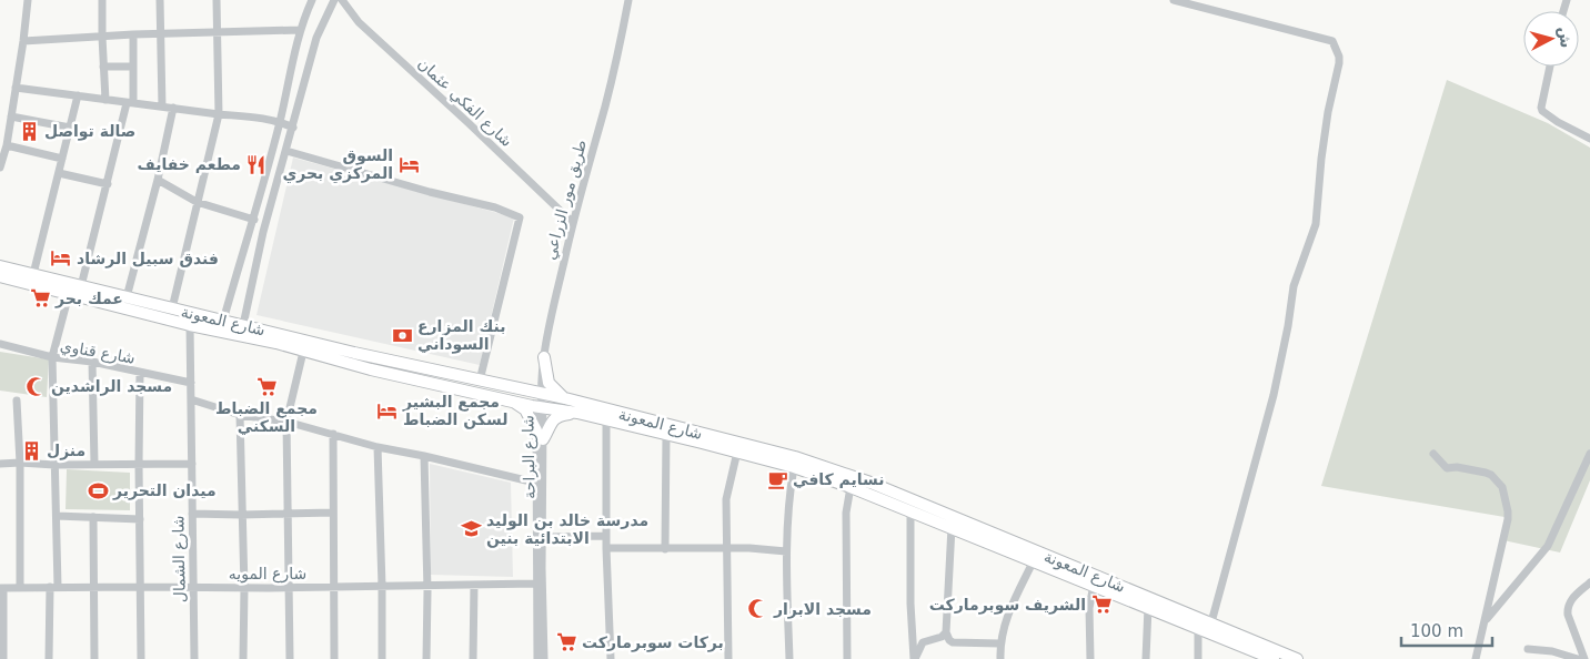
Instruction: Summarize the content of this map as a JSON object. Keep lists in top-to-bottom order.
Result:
{
  "streets": {
    "highway": ["شارع المعونة"],
    "street": [
      "شارع الفكي عثمان",
      "طريق مور الزراعي",
      "شارع قناوي",
      "شارع البراحة",
      "شارع الشمال",
      "شارع المويه"
    ]
  },
  "crossings": [
    ["شارع الفكي عثمان", "طريق مور الزراعي"],
    ["طريق مور الزراعي", "شارع المعونة"],
    ["طريق مور الزراعي", "شارع البراحة"],
    ["شارع المعونة", "شارع البراحة"],
    ["شارع المعونة", "شارع الشمال"],
    ["شارع قناوي", "شارع الشمال"],
    ["شارع البراحة", "شارع المويه"],
    ["شارع الشمال", "شارع المويه"]
  ],
  "places": {
    "building": ["صالة تواصل", "منزل"],
    "restaurant": ["مطعم خفايف"],
    "hotel": ["السوق المركزي بحري", "فندق سبيل الرشاد", "مجمع البشير لسكن الضباط"],
    "supermarket": [
      "عمك بحر",
      "مجمع الضباط السكني",
      "الشريف سوبرماركت",
      "بركات سوبرماركت"
    ],
    "bank": ["بنك المزارع السوداني"],
    "mosque": ["مسجد الراشدين", "مسجد الابرار"],
    "cafe": ["نسايم كافي"],
    "sports": ["ميدان التحرير"],
    "school or university": ["مدرسة خالد بن الوليد الابتدائية بنين"]
  },
  "scale_bar": "100 m",
  "north": "right"
}
